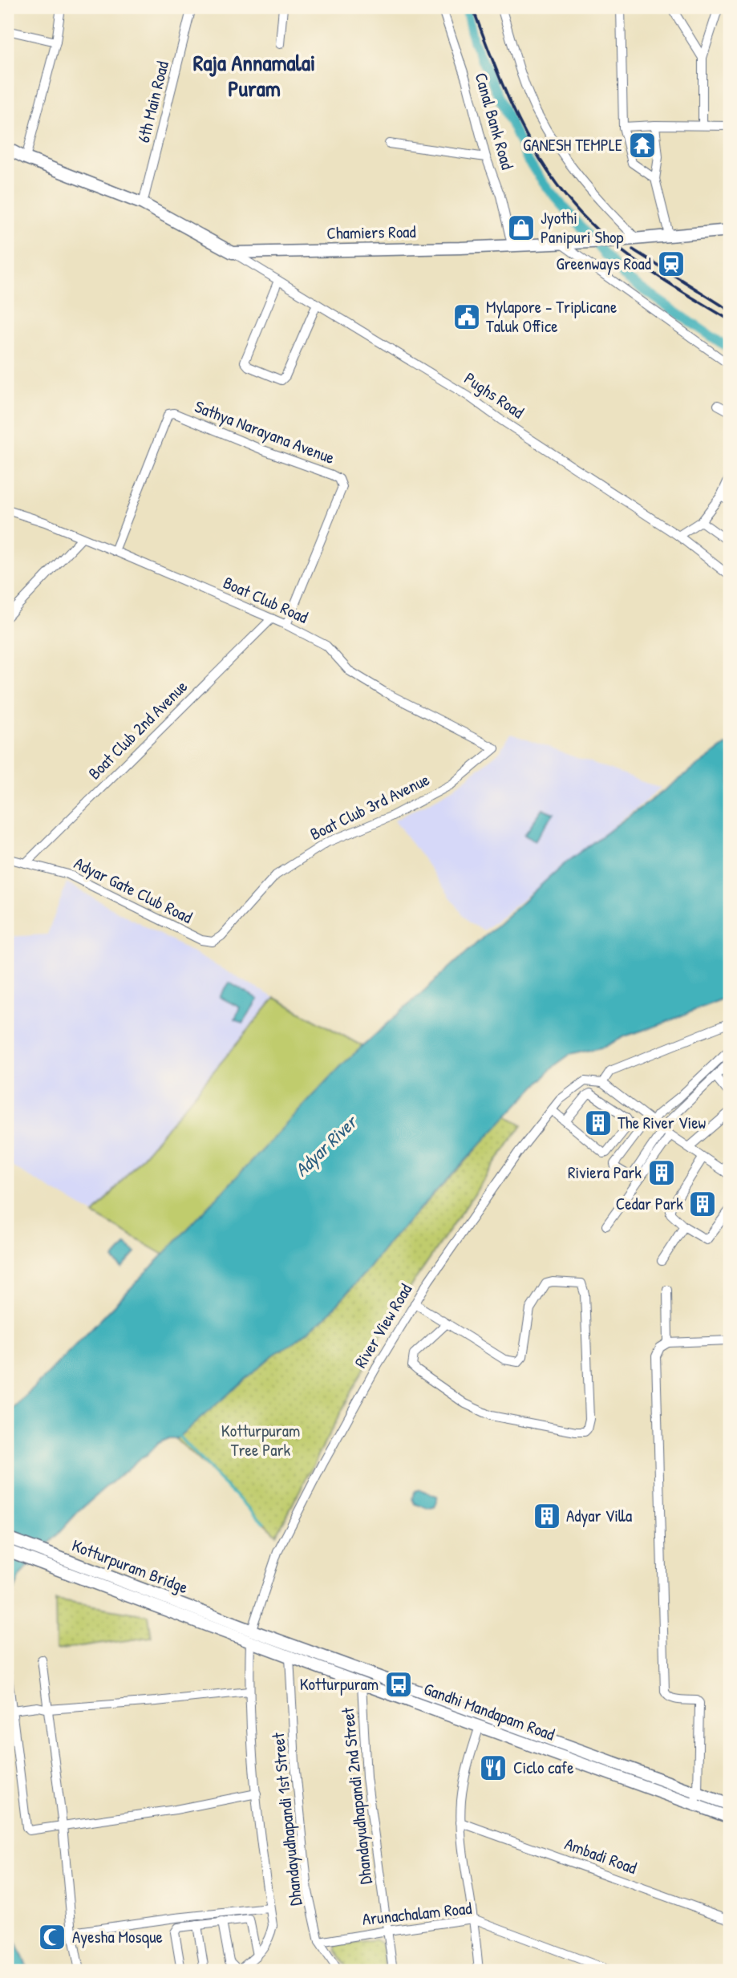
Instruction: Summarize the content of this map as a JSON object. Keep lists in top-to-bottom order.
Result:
{
  "streets": {
    "main road": ["Chamiers Road", "Kotturpuram Bridge", "Gandhi Mandapam Road"],
    "street": [
      "6th Main Road",
      "Canal Bank Road",
      "Pughs Road",
      "Sathya Narayana Avenue",
      "Boat Club Road",
      "Boat Club 2nd Avenue",
      "Boat Club 3rd Avenue",
      "Adyar Gate Club Road",
      "River View Road",
      "Dhandayudhapandi 2nd Street",
      "Dhandayudhapandi 1st Street",
      "Ambadi Road",
      "Arunachalam Road"
    ]
  },
  "crossings": [
    ["Canal Bank Road", "Chamiers Road"],
    ["Chamiers Road", "Pughs Road"],
    ["Sathya Narayana Avenue", "Boat Club Road"],
    ["Boat Club Road", "Boat Club 2nd Avenue"],
    ["Boat Club Road", "Boat Club 3rd Avenue"],
    ["Boat Club 2nd Avenue", "Adyar Gate Club Road"],
    ["Boat Club 3rd Avenue", "Adyar Gate Club Road"],
    ["River View Road", "Kotturpuram Bridge"],
    ["River View Road", "Gandhi Mandapam Road"],
    ["Kotturpuram Bridge", "Gandhi Mandapam Road"],
    ["Gandhi Mandapam Road", "Dhandayudhapandi 2nd Street"],
    ["Gandhi Mandapam Road", "Dhandayudhapandi 1st Street"],
    ["Dhandayudhapandi 2nd Street", "Arunachalam Road"],
    ["Dhandayudhapandi 1st Street", "Arunachalam Road"]
  ],
  "districts": ["Raja Annamalai Puram"],
  "water": ["Adyar River"],
  "parks": ["Kotturpuram Tree Park"],
  "places": {
    "temple": ["GANESH TEMPLE"],
    "shop": ["Jyothi Panipuri Shop"],
    "station": ["Greenways Road"],
    "public building": ["Mylapore - Triplicane Taluk Office"],
    "building": [
      "The River View",
      "Riviera Park",
      "Cedar Park",
      "Adyar Villa"
    ],
    "bus stop": ["Kotturpuram"],
    "restaurant": ["Ciclo cafe"],
    "mosque": ["Ayesha Mosque"]
  }
}
